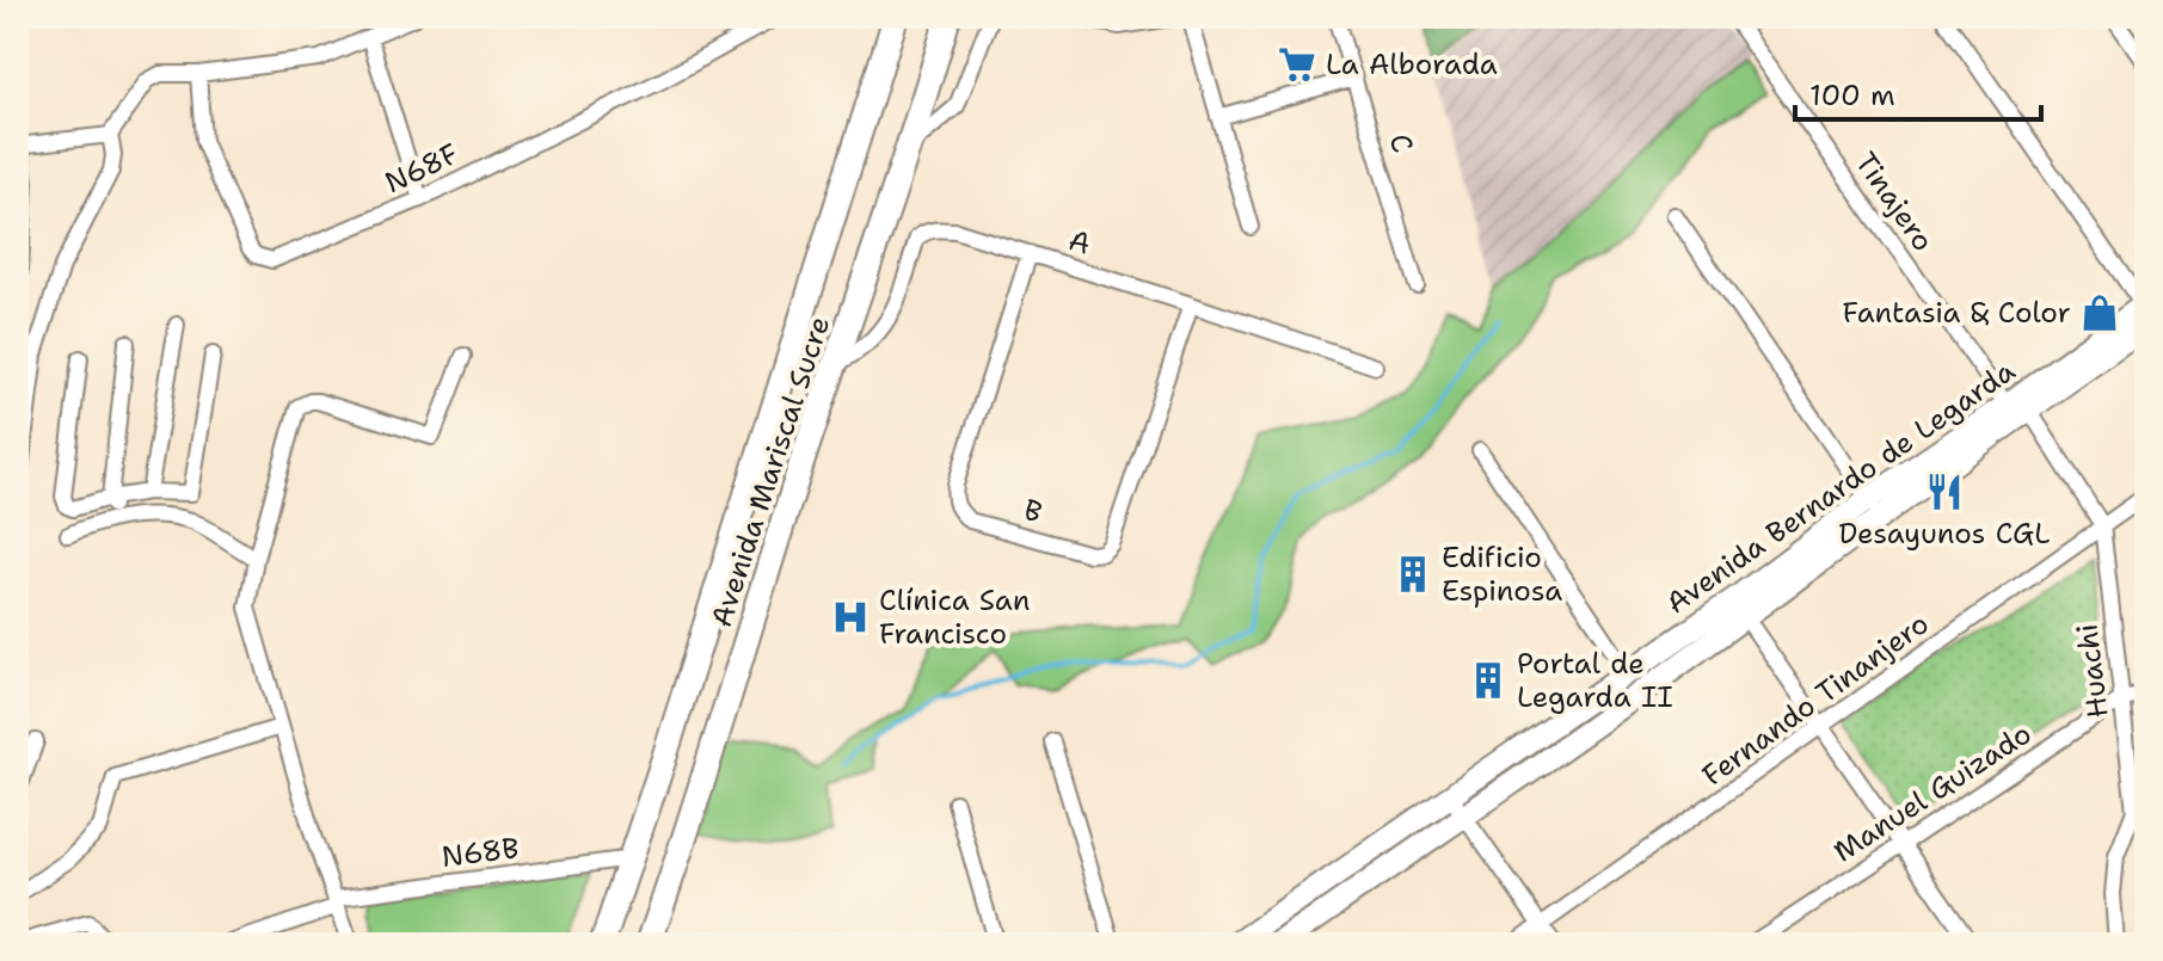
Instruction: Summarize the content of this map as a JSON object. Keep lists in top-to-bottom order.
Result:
{
  "streets": {
    "main road": ["Avenida Mariscal Sucre"],
    "street": [
      "C",
      "N68F",
      "Tinajero",
      "A",
      "Avenida Bernardo de Legarda",
      "B",
      "Huachi",
      "Fernando Tinanjero",
      "Manuel Guizado",
      "N68B"
    ]
  },
  "crossings": [
    ["Tinajero", "Avenida Bernardo de Legarda"],
    ["Tinajero", "Huachi"],
    ["A", "Avenida Mariscal Sucre"],
    ["A", "B"],
    ["Avenida Mariscal Sucre", "N68B"],
    ["Avenida Bernardo de Legarda", "Huachi"],
    ["Huachi", "Fernando Tinanjero"],
    ["Huachi", "Manuel Guizado"]
  ],
  "places": {
    "supermarket": ["La Alborada"],
    "shop": ["Fantasia & Color"],
    "restaurant": ["Desayunos CGL"],
    "building": ["Edificio Espinosa", "Portal de Legarda II"],
    "hospital": ["Clínica San Francisco"]
  },
  "scale_bar": "100 m"
}
